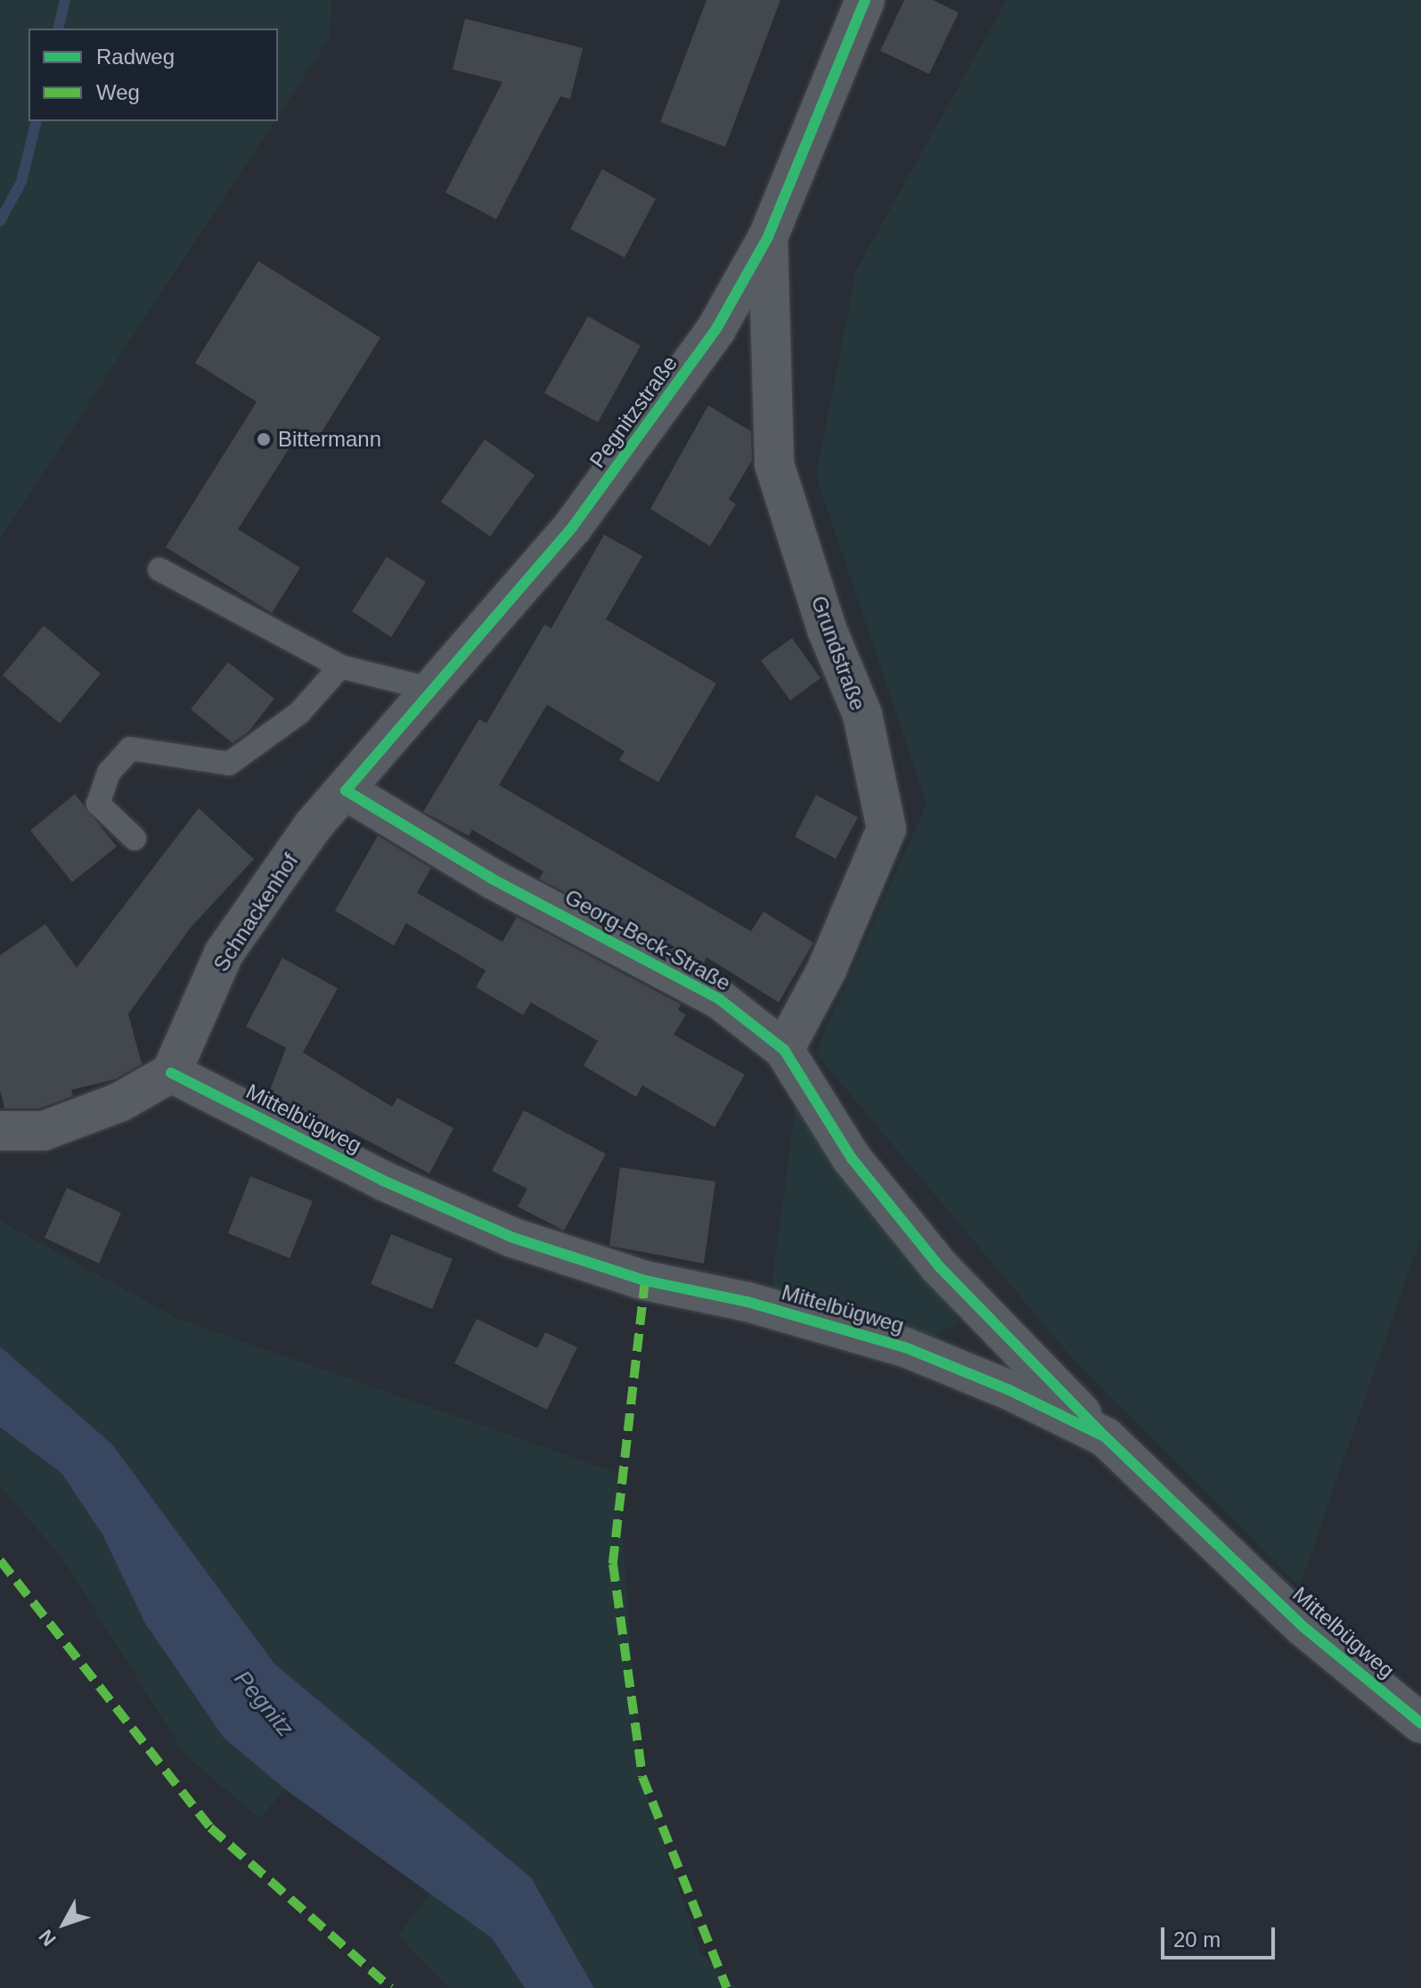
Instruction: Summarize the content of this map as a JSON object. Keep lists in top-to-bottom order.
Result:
{
  "streets": {
    "street": [
      "Pegnitzstraße",
      "Grundstraße",
      "Schnackenhof",
      "Georg-Beck-Straße",
      "Mittelbügweg"
    ]
  },
  "crossings": [
    ["Pegnitzstraße", "Grundstraße"],
    ["Pegnitzstraße", "Schnackenhof"],
    ["Pegnitzstraße", "Georg-Beck-Straße"],
    ["Grundstraße", "Georg-Beck-Straße"],
    ["Schnackenhof", "Georg-Beck-Straße"],
    ["Schnackenhof", "Mittelbügweg"],
    ["Georg-Beck-Straße", "Mittelbügweg"]
  ],
  "water": ["Pegnitz"],
  "places": ["Bittermann"],
  "legend": ["Radweg", "Weg"],
  "scale_bar": "20 m",
  "north": "bottom left"
}
